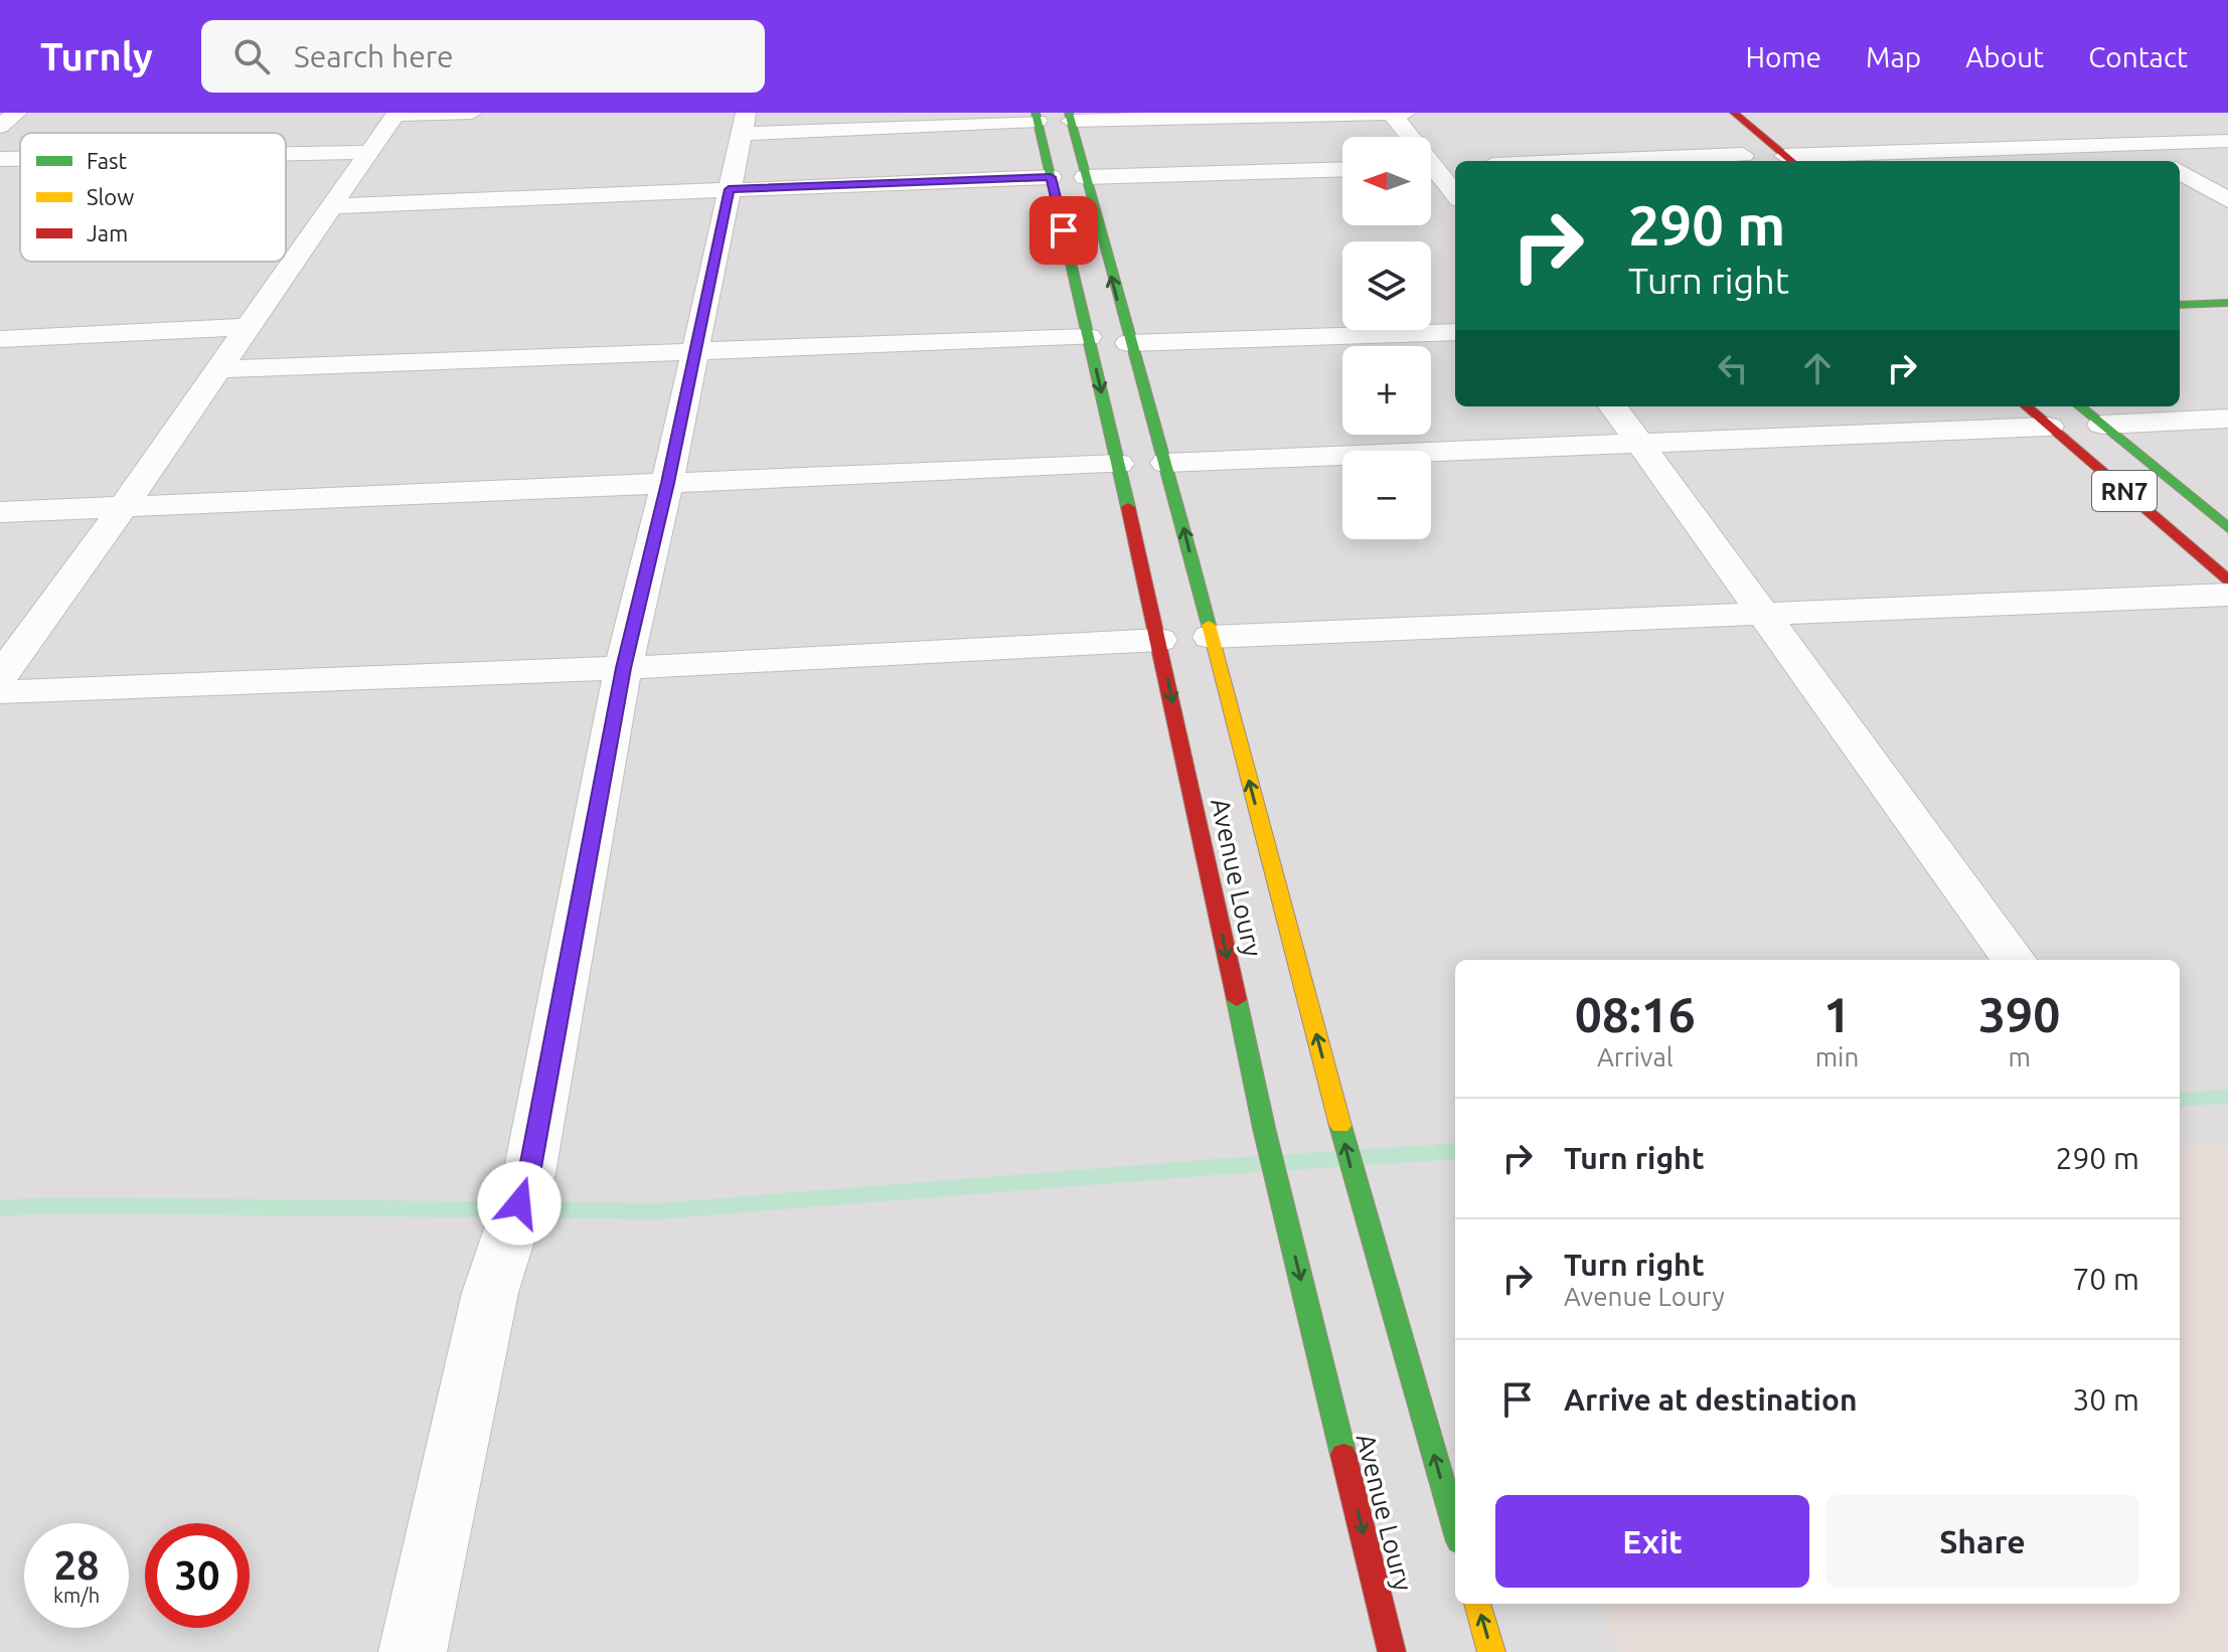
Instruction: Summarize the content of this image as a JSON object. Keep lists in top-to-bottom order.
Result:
{
  "streets": {
    "main road": ["RN7", "Avenue Loury"]
  },
  "legend": ["Fast", "Slow", "Jam"],
  "north": "left",
  "page": {
    "header": "Turnly",
    "search": "Search here",
    "nav": [
      "Home",
      "Map",
      "About",
      "Contact"
    ],
    "map_buttons": ["+", "−"],
    "turn": ["290 m", "Turn right"],
    "eta": [
      "08:16",
      "Arrival",
      "1",
      "min",
      "390",
      "m"
    ],
    "list": [
      {
        "name": "Turn right",
        "value": "290 m"
      },
      {
        "name": "Turn right",
        "note": "Avenue Loury",
        "value": "70 m"
      },
      {
        "name": "Arrive at destination",
        "value": "30 m"
      }
    ],
    "buttons": ["Exit", "Share"],
    "speed": "28 km/h",
    "limit": "30"
  }
}
